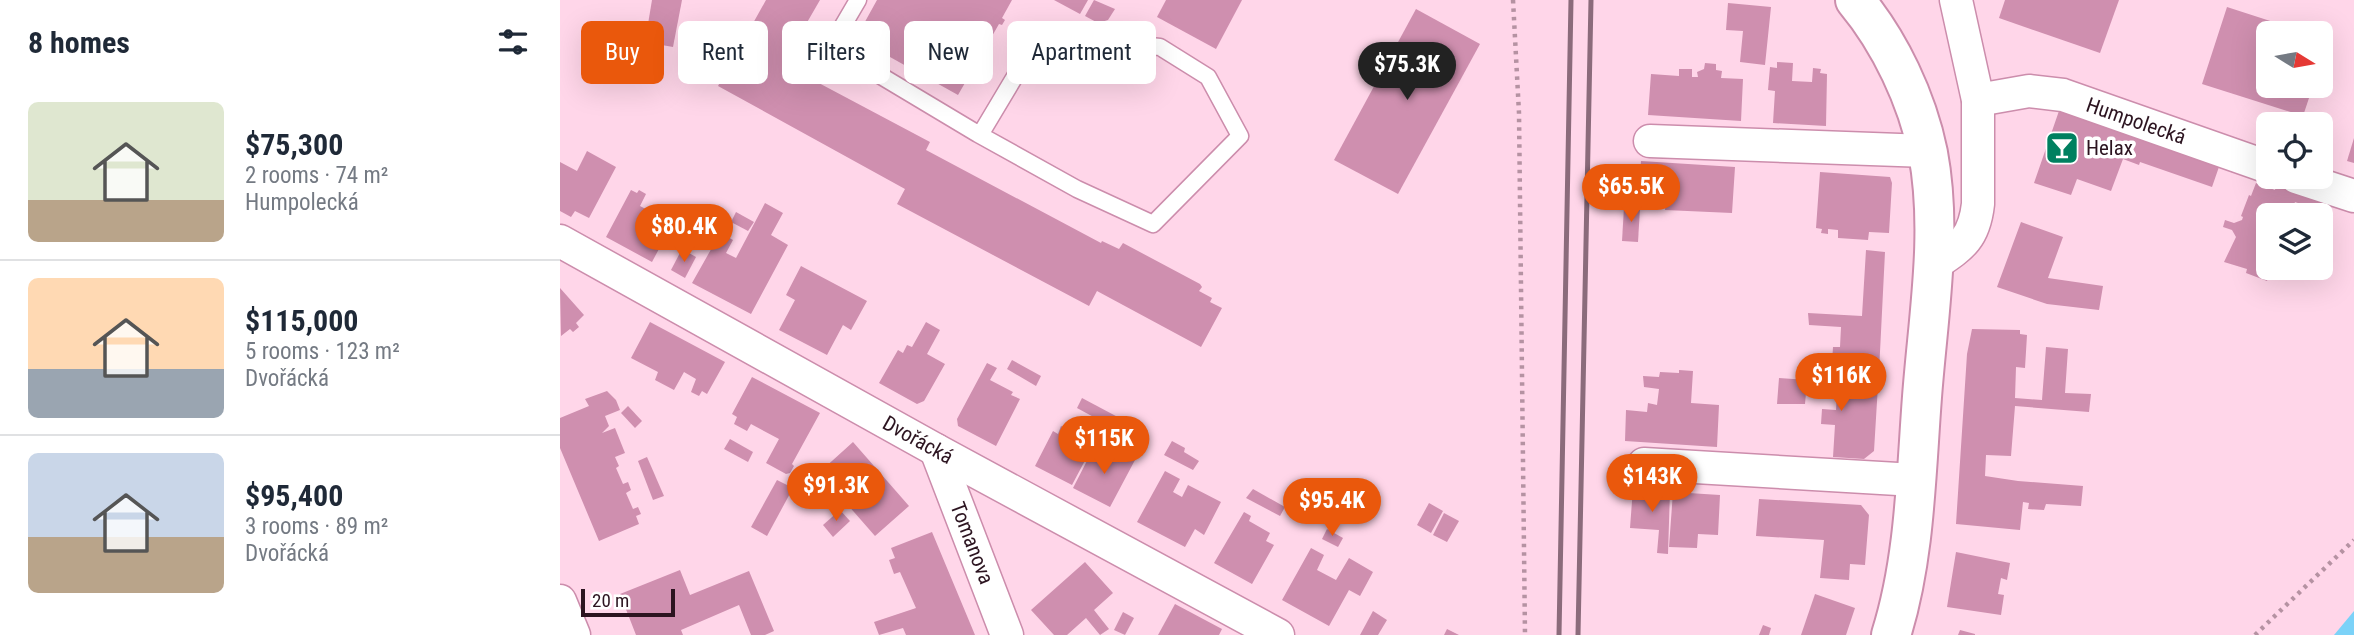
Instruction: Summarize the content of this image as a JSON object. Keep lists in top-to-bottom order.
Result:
{
  "streets": {
    "street": ["Humpolecká", "Dvořácká", "Tomanova"]
  },
  "crossings": [
    ["Dvořácká", "Tomanova"]
  ],
  "places": {
    "bar": ["Helax"]
  },
  "scale_bar": "20 m",
  "north": "right",
  "page": {
    "heading": "8 homes",
    "chip": [
      "Buy",
      "Rent",
      "Filters",
      "New",
      "Apartment"
    ],
    "price": [
      "$75.3K",
      "$65.5K",
      "$80.4K",
      "$116K",
      "$115K",
      "$143K",
      "$91.3K",
      "$95.4K"
    ],
    "list": [
      {
        "name": "$75,300",
        "note": "2 rooms · 74 m² · Humpolecká"
      },
      {
        "name": "$115,000",
        "note": "5 rooms · 123 m² · Dvořácká"
      },
      {
        "name": "$95,400",
        "note": "3 rooms · 89 m² · Dvořácká"
      }
    ],
    "scale": "20 m"
  }
}
